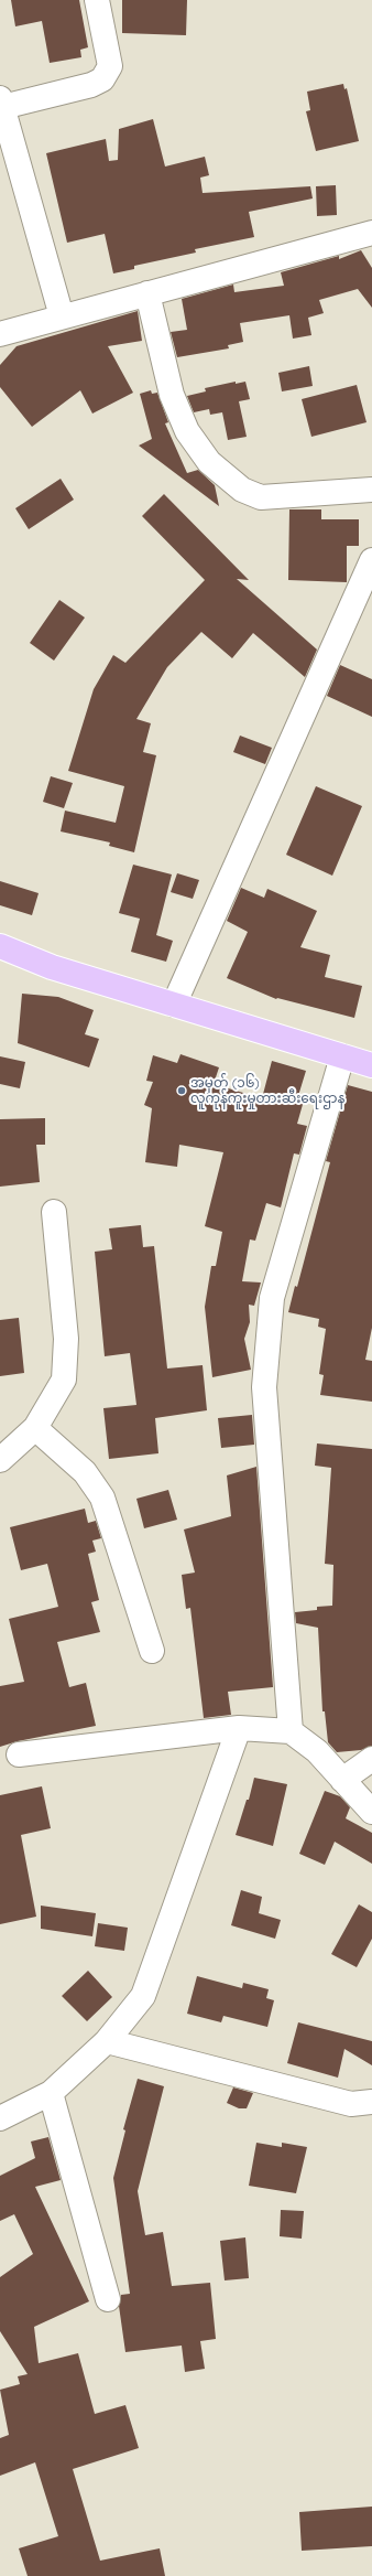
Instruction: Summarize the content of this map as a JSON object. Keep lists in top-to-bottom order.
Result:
{
  "places": ["အမှတ် (၁၆) လူကုန်ကူးမှုတားဆီးရေးဌာန"]
}
